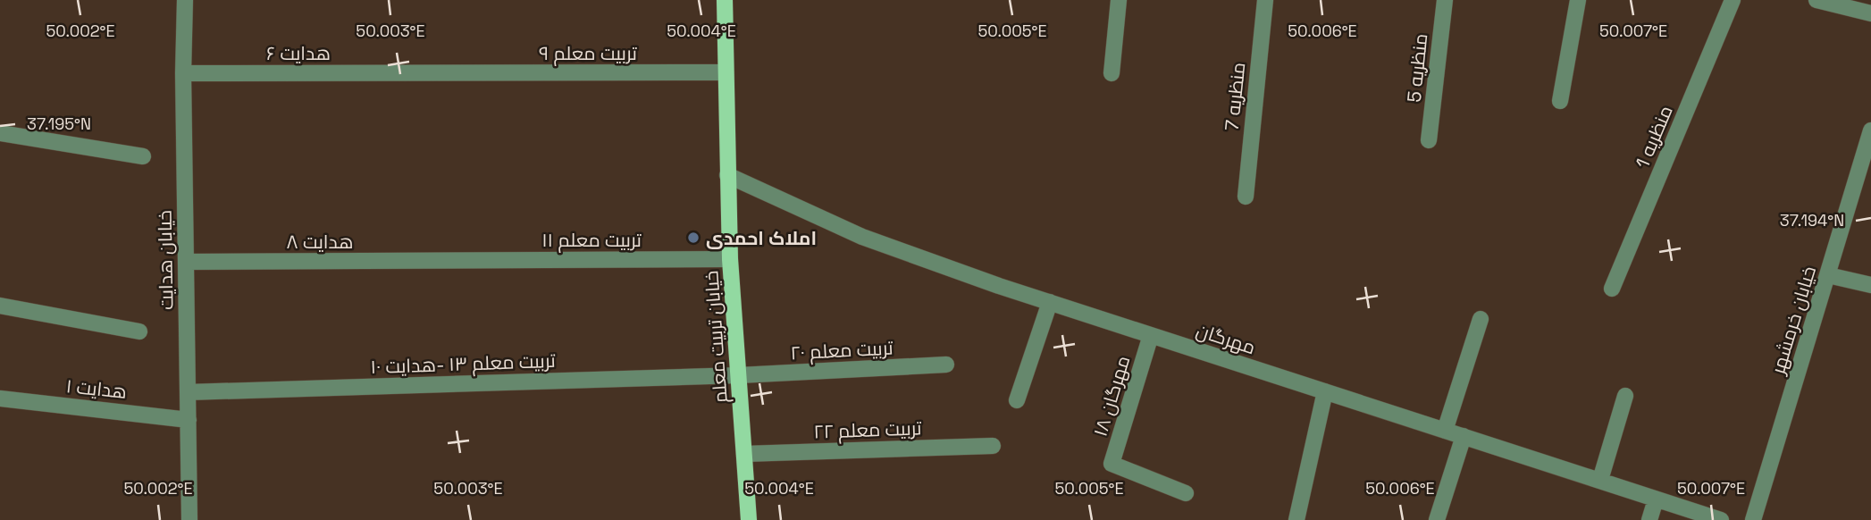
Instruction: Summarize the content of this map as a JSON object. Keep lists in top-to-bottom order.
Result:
{
  "streets": {
    "main road": ["خیابان تربیت معلم"],
    "street": [
      "هدایت ۶",
      "تربیت معلم ۹",
      "منظریه 5",
      "منظریه 7",
      "منظریه 1",
      "تربیت معلم ۱۱",
      "هدایت ۸",
      "خیابان هدایت",
      "خیابان خرمشهر",
      "مهرگان",
      "تربیت معلم ۲۰",
      "تربیت معلم ۱۳ -هدایت ۱۰",
      "هدایت ۱",
      "مهرگان ۱۸",
      "تربیت معلم ۲۲"
    ]
  },
  "crossings": [
    ["هدایت ۶", "تربیت معلم ۹"],
    ["هدایت ۶", "خیابان هدایت"],
    ["تربیت معلم ۹", "خیابان تربیت معلم"],
    ["تربیت معلم ۱۱", "هدایت ۸"],
    ["تربیت معلم ۱۱", "خیابان تربیت معلم"],
    ["هدایت ۸", "خیابان هدایت"],
    ["خیابان هدایت", "تربیت معلم ۱۳ -هدایت ۱۰"],
    ["خیابان هدایت", "هدایت ۱"],
    ["خیابان تربیت معلم", "مهرگان"],
    ["خیابان تربیت معلم", "تربیت معلم ۲۰"],
    ["خیابان تربیت معلم", "تربیت معلم ۱۳ -هدایت ۱۰"],
    ["خیابان تربیت معلم", "تربیت معلم ۲۲"],
    ["مهرگان", "مهرگان ۱۸"],
    ["تربیت معلم ۲۰", "تربیت معلم ۱۳ -هدایت ۱۰"]
  ],
  "places": ["املاک احمدی"],
  "coordinates": [
    "50.002°E",
    "50.003°E",
    "50.004°E",
    "50.005°E",
    "50.006°E",
    "50.007°E",
    "37.195°N",
    "37.194°N"
  ]
}
